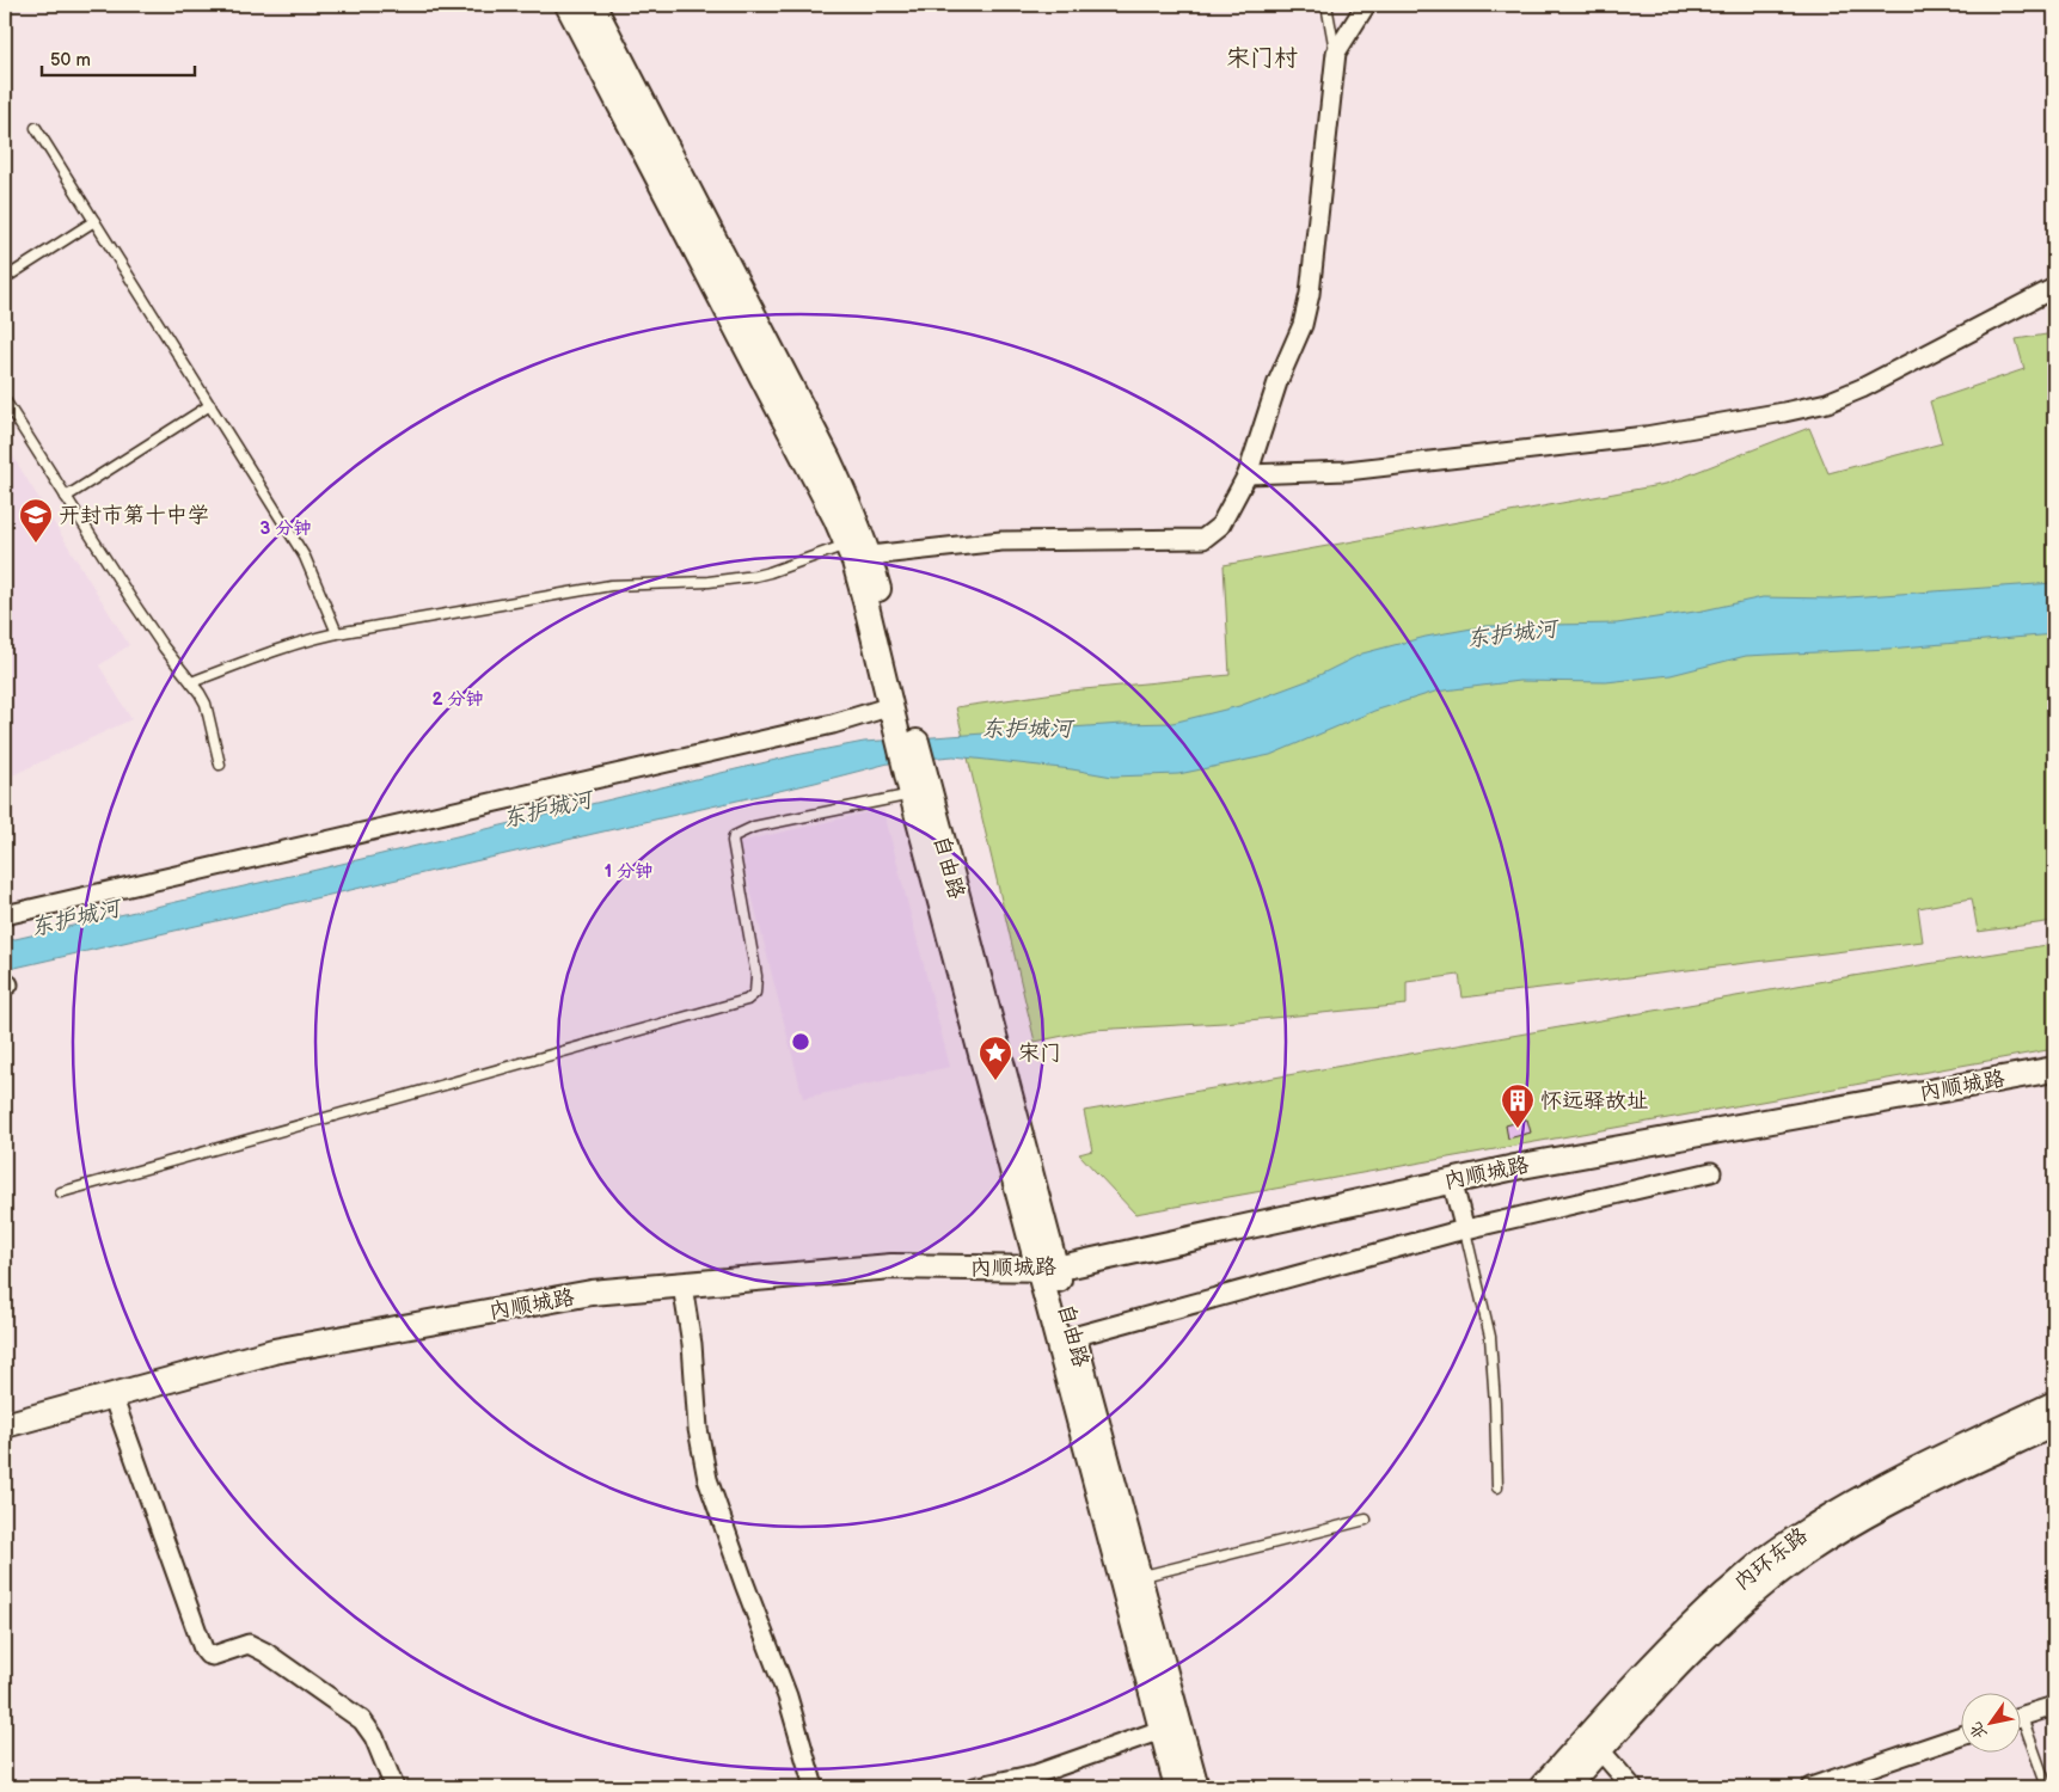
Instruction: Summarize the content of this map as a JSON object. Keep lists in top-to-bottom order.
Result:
{
  "streets": {
    "street": ["自由路", "内顺城路", "内环东路"]
  },
  "crossings": [
    ["自由路", "内顺城路"]
  ],
  "districts": ["宋门村"],
  "water": ["东护城河"],
  "places": {
    "school or university": ["开封市第十中学"],
    "place": ["宋门"],
    "building": ["怀远驿故址"]
  },
  "scale_bar": "50 m",
  "north": "bottom left",
  "rings": ["3 分钟", "2 分钟", "1 分钟"]
}
